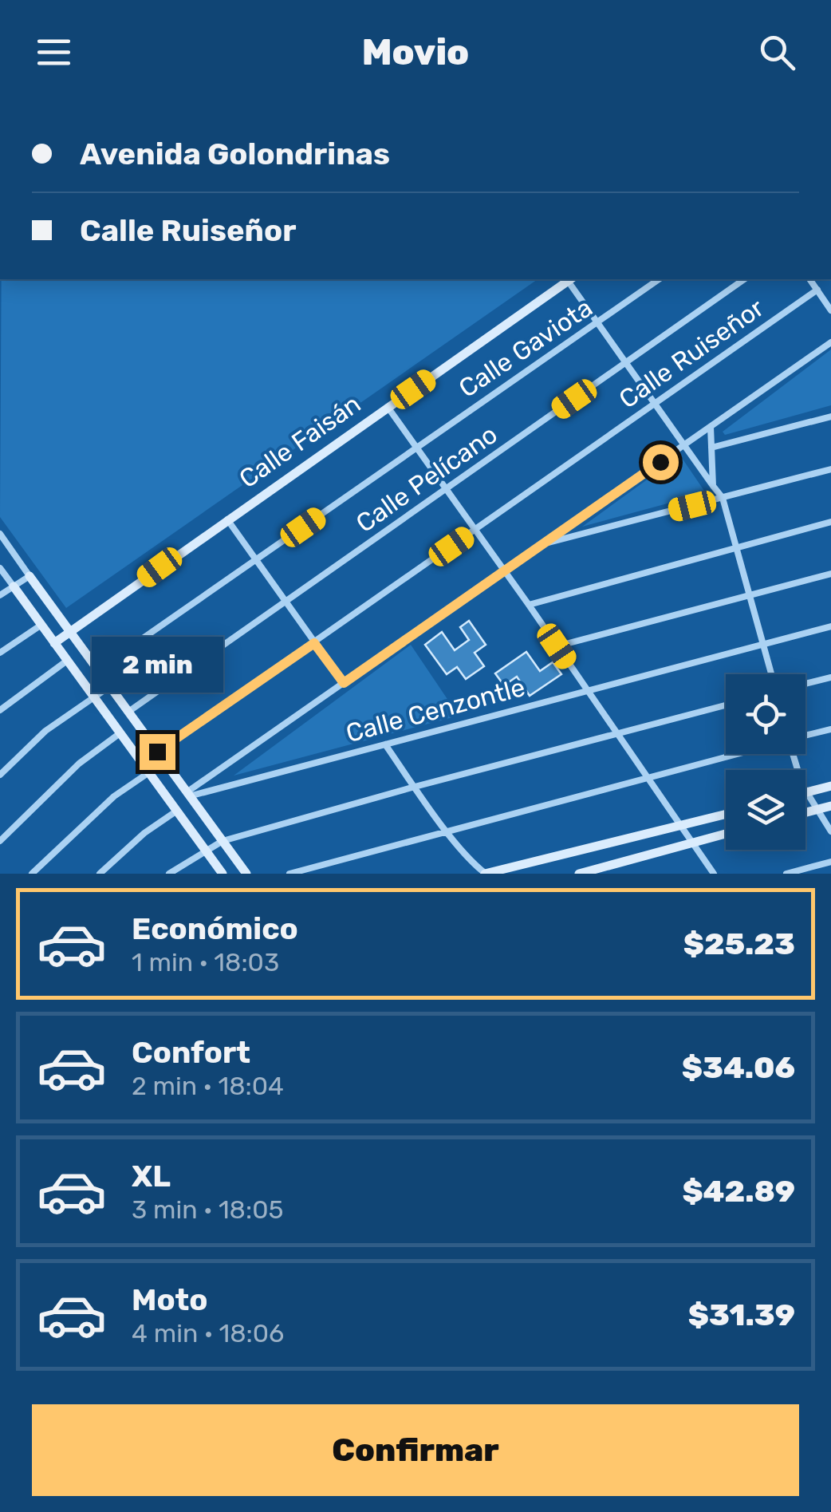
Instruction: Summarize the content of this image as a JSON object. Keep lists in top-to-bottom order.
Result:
{
  "streets": {
    "street": [
      "Calle Gaviota",
      "Calle Ruiseñor",
      "Calle Faisán",
      "Calle Pelícano",
      "Calle Cenzontle"
    ]
  },
  "page": {
    "header": "Movio",
    "banner": ["Avenida Golondrinas", "Calle Ruiseñor"],
    "bubble": "2 min",
    "list": [
      {
        "name": "Económico",
        "note": "1 min · 18:03",
        "value": "$25.23"
      },
      {
        "name": "Confort",
        "note": "2 min · 18:04",
        "value": "$34.06"
      },
      {
        "name": "XL",
        "note": "3 min · 18:05",
        "value": "$42.89"
      },
      {
        "name": "Moto",
        "note": "4 min · 18:06",
        "value": "$31.39"
      }
    ],
    "buttons": "Confirmar"
  }
}
